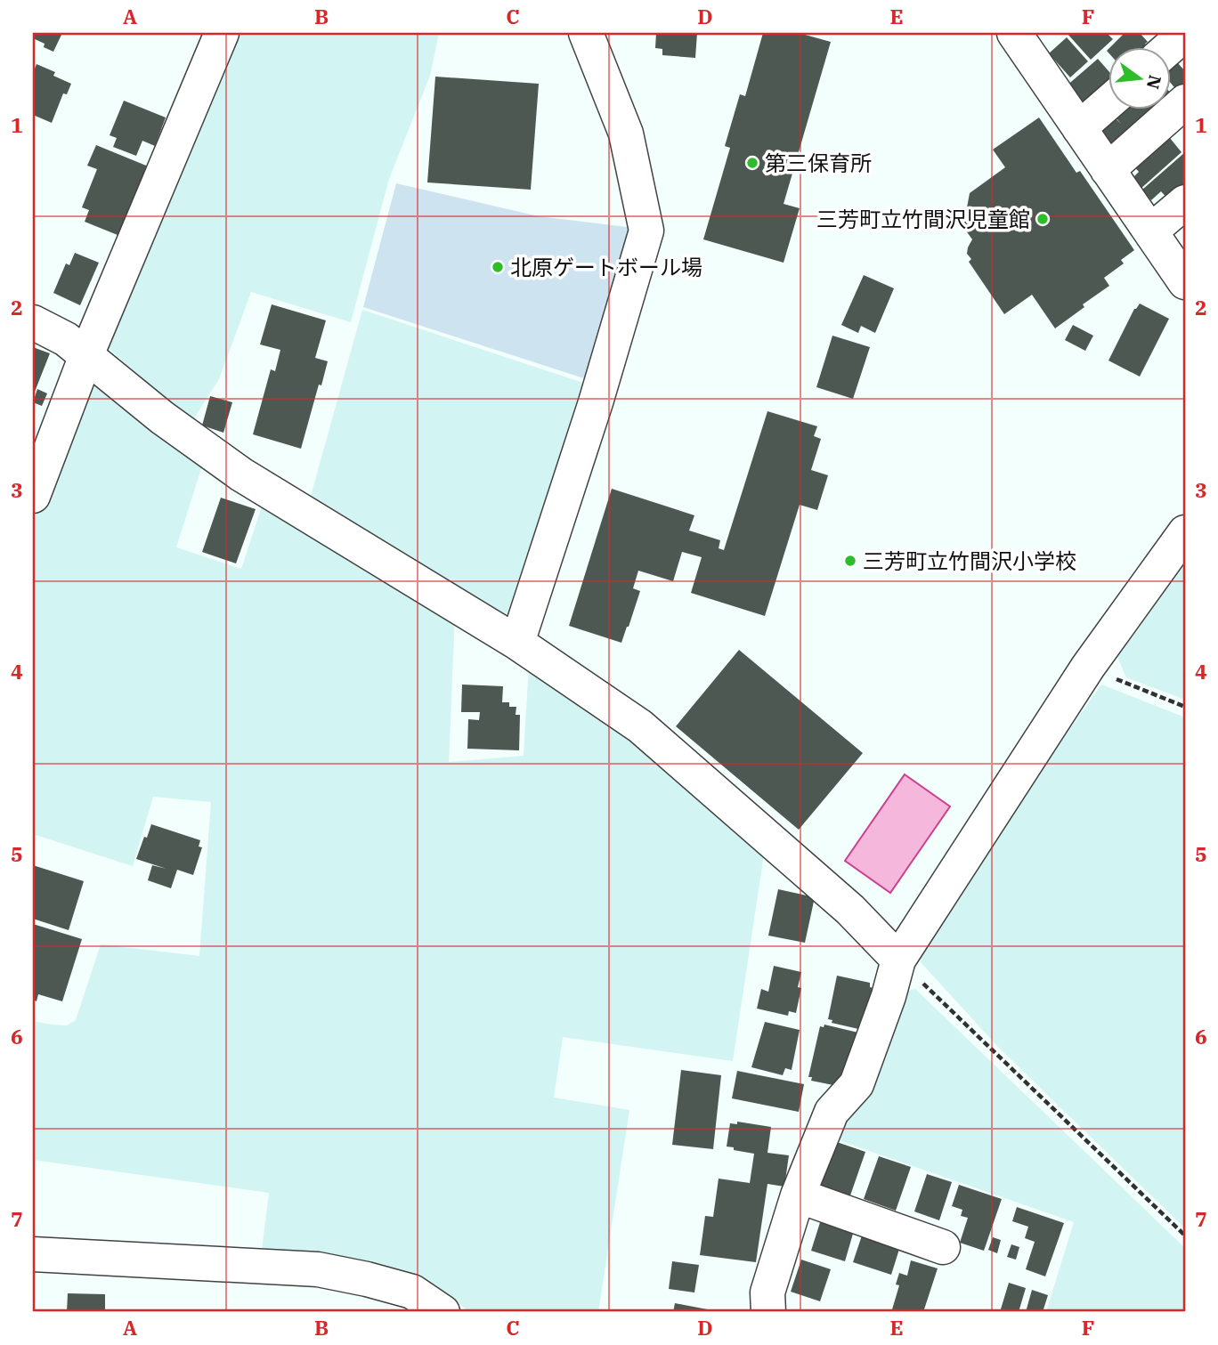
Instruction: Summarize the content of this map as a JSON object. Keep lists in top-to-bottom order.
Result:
{
  "places": [
    "第三保育所",
    "三芳町立竹間沢児童館",
    "北原ゲートボール場",
    "三芳町立竹間沢小学校"
  ],
  "north": "right",
  "grid": {
    "columns": [
      "A",
      "B",
      "C",
      "D",
      "E",
      "F"
    ],
    "rows": [
      "1",
      "2",
      "3",
      "4",
      "5",
      "6",
      "7"
    ]
  }
}
